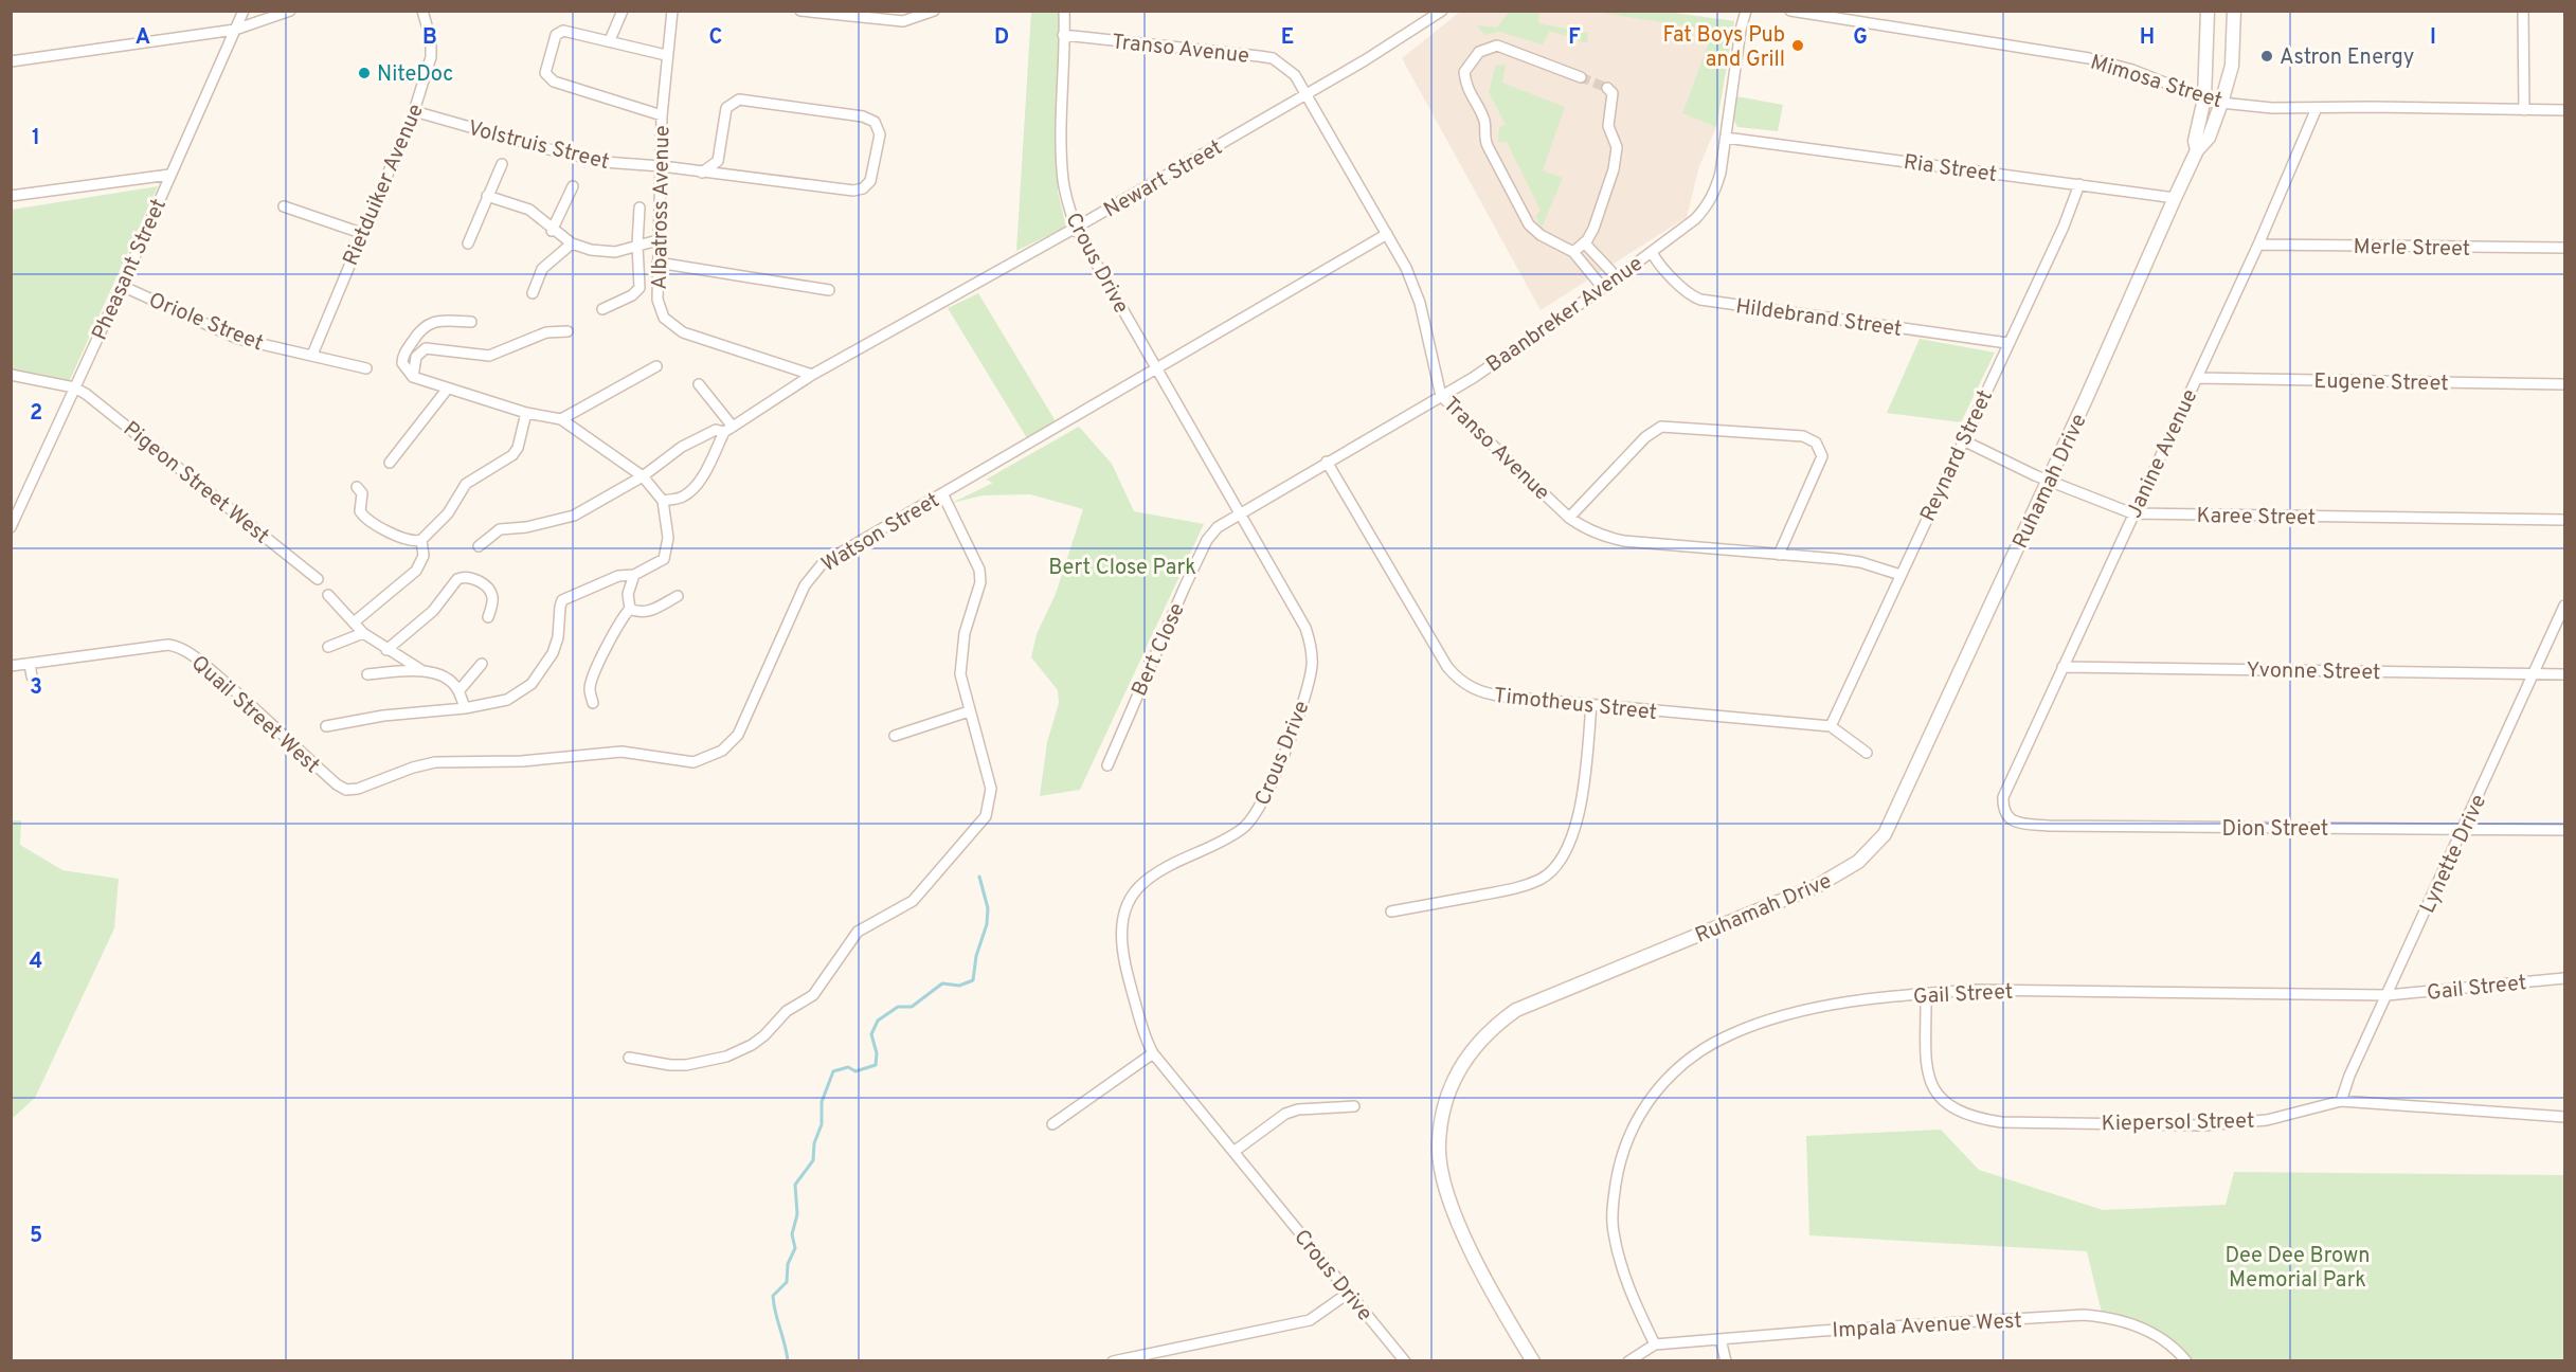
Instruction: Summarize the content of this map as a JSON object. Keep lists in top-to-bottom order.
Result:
{
  "streets": {
    "street": [
      "Transo Avenue",
      "Mimosa Street",
      "Volstruis Street",
      "Ria Street",
      "Newart Street",
      "Rietduiker Avenue",
      "Albatross Avenue",
      "Merle Street",
      "Crous Drive",
      "Pheasant Street",
      "Baanbreker Avenue",
      "Hildebrand Street",
      "Oriole Street",
      "Eugene Street",
      "Janine Avenue",
      "Reynard Street",
      "Ruhamah Drive",
      "Pigeon Street West",
      "Karee Street",
      "Watson Street",
      "Bert Close",
      "Yvonne Street",
      "Timotheus Street",
      "Quail Street West",
      "Dion Street",
      "Lynette Drive",
      "Gail Street",
      "Kiepersol Street",
      "Impala Avenue West"
    ]
  },
  "crossings": [
    ["Transo Avenue", "Newart Street"],
    ["Transo Avenue", "Crous Drive"],
    ["Transo Avenue", "Baanbreker Avenue"],
    ["Transo Avenue", "Reynard Street"],
    ["Transo Avenue", "Watson Street"],
    ["Mimosa Street", "Janine Avenue"],
    ["Mimosa Street", "Ruhamah Drive"],
    ["Volstruis Street", "Rietduiker Avenue"],
    ["Volstruis Street", "Albatross Avenue"],
    ["Ria Street", "Baanbreker Avenue"],
    ["Ria Street", "Reynard Street"],
    ["Ria Street", "Ruhamah Drive"],
    ["Newart Street", "Albatross Avenue"],
    ["Newart Street", "Crous Drive"],
    ["Rietduiker Avenue", "Oriole Street"],
    ["Merle Street", "Janine Avenue"],
    ["Crous Drive", "Baanbreker Avenue"],
    ["Crous Drive", "Watson Street"],
    ["Crous Drive", "Bert Close"],
    ["Pheasant Street", "Oriole Street"],
    ["Pheasant Street", "Pigeon Street West"],
    ["Baanbreker Avenue", "Hildebrand Street"],
    ["Baanbreker Avenue", "Bert Close"],
    ["Baanbreker Avenue", "Timotheus Street"],
    ["Hildebrand Street", "Reynard Street"],
    ["Eugene Street", "Janine Avenue"],
    ["Janine Avenue", "Karee Street"],
    ["Janine Avenue", "Yvonne Street"],
    ["Janine Avenue", "Dion Street"],
    ["Reynard Street", "Karee Street"],
    ["Reynard Street", "Timotheus Street"],
    ["Ruhamah Drive", "Karee Street"],
    ["Watson Street", "Quail Street West"],
    ["Yvonne Street", "Lynette Drive"],
    ["Dion Street", "Lynette Drive"],
    ["Lynette Drive", "Gail Street"],
    ["Lynette Drive", "Kiepersol Street"],
    ["Gail Street", "Kiepersol Street"],
    ["Gail Street", "Impala Avenue West"]
  ],
  "parks": ["Bert Close Park", "Dee Dee Brown Memorial Park"],
  "places": ["Fat Boys Pub and Grill", "Astron Energy", "NiteDoc"],
  "grid": {
    "columns": [
      "A",
      "B",
      "C",
      "D",
      "E",
      "F",
      "G",
      "H",
      "I"
    ],
    "rows": [
      "1",
      "2",
      "3",
      "4",
      "5"
    ]
  }
}
